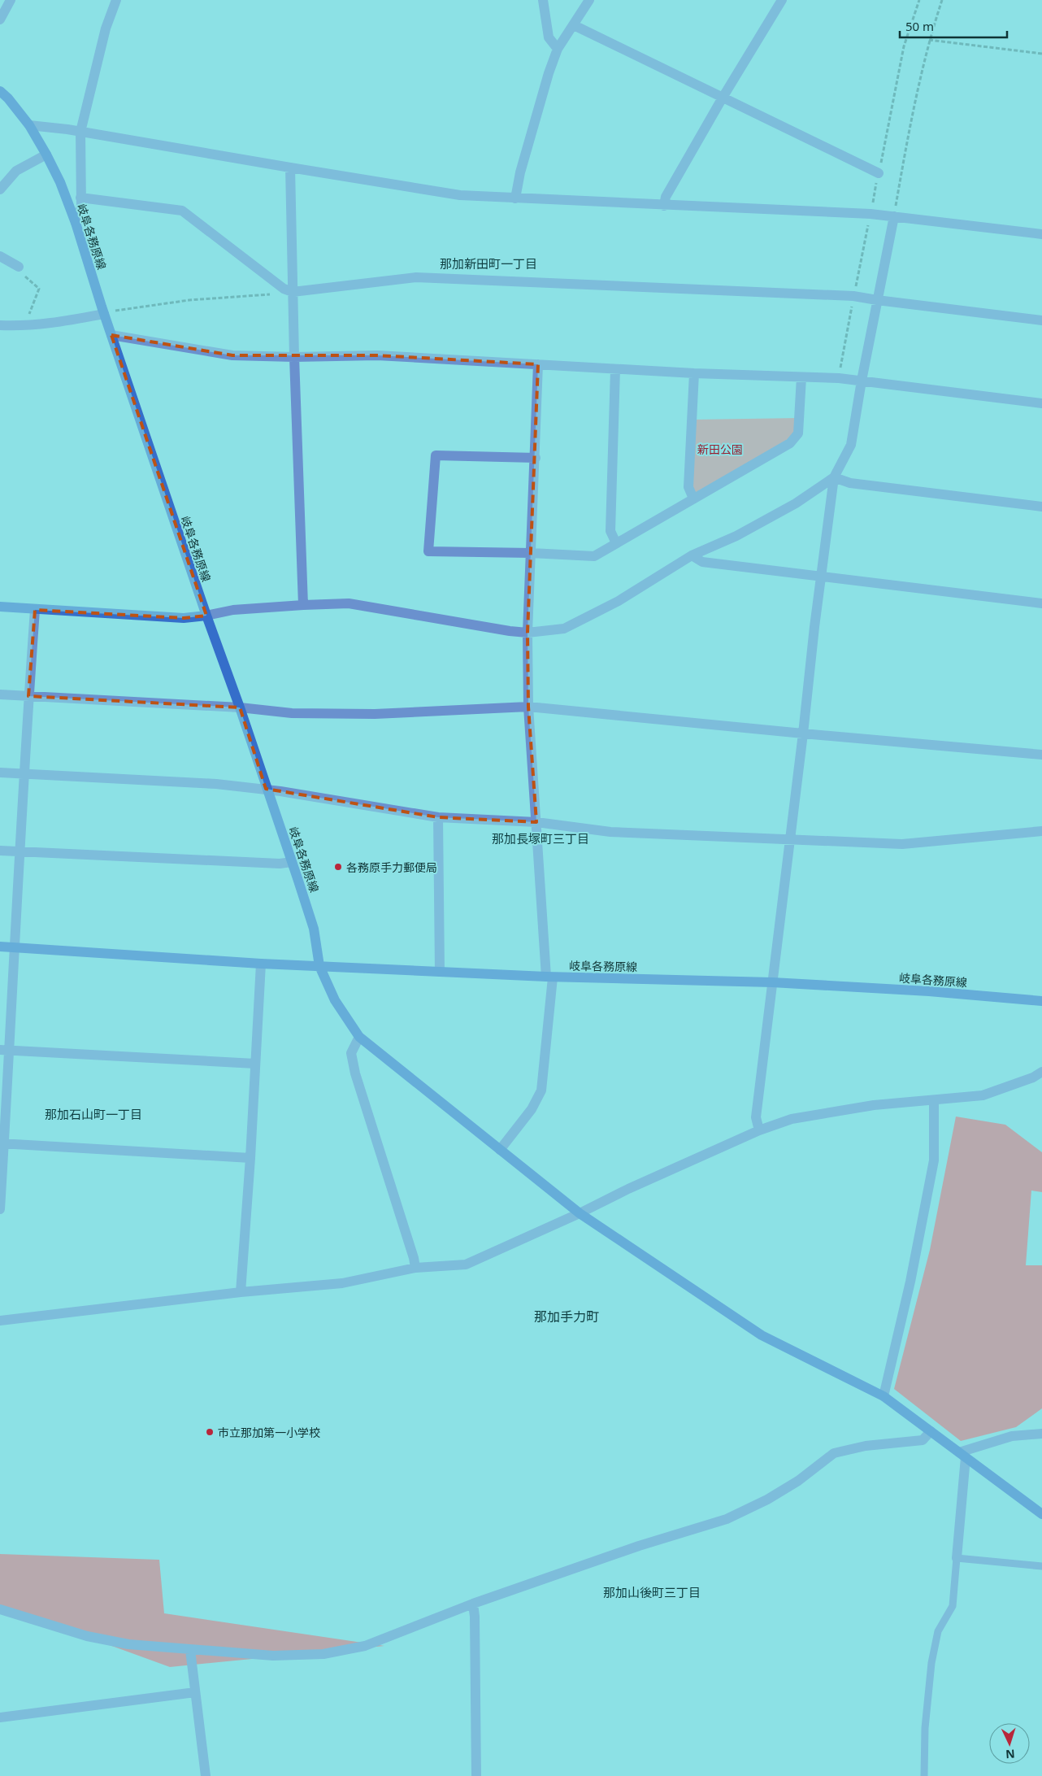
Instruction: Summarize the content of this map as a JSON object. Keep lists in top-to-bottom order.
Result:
{
  "streets": {
    "main road": ["岐阜各務原線"]
  },
  "districts": [
    "那加新田町一丁目",
    "那加長塚町三丁目",
    "那加石山町一丁目",
    "那加手力町",
    "那加山後町三丁目"
  ],
  "parks": ["新田公園"],
  "places": ["各務原手力郵便局", "市立那加第一小学校"],
  "scale_bar": "50 m",
  "north": "bottom"
}
